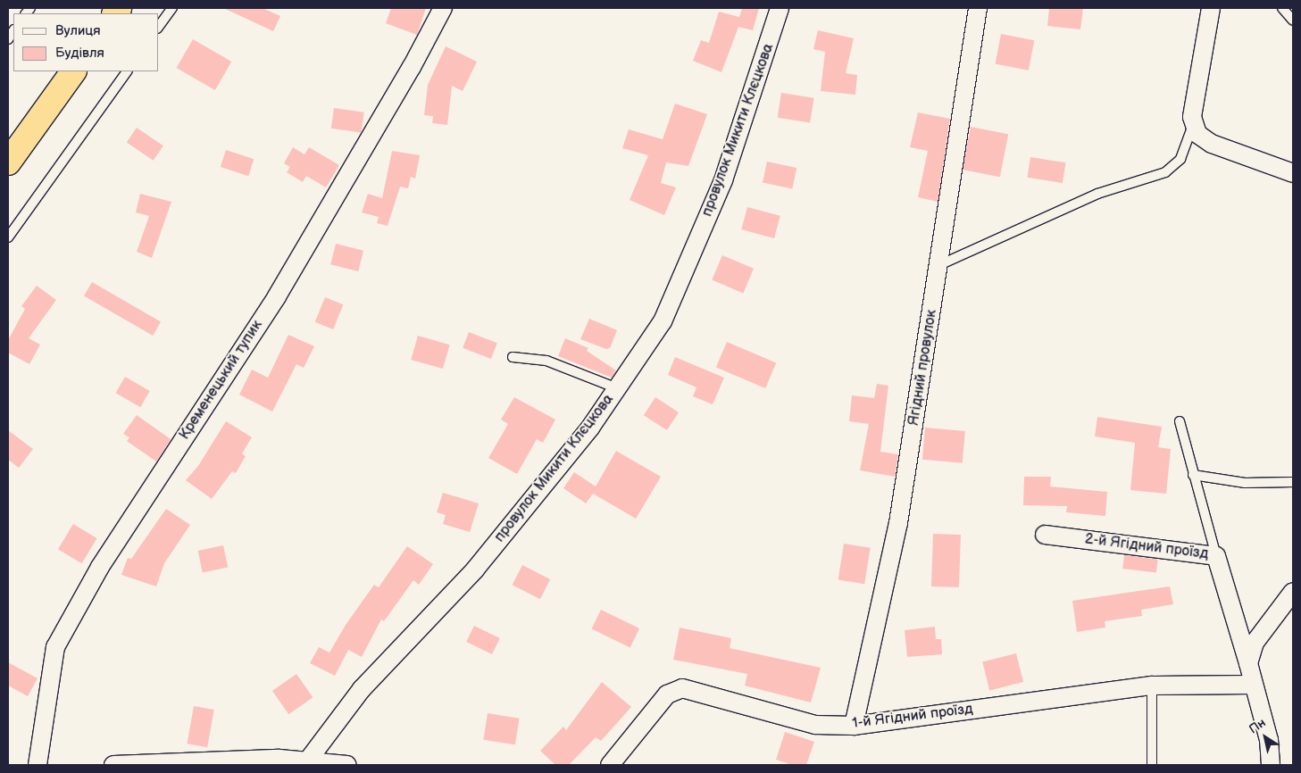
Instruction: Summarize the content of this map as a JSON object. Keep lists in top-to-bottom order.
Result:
{
  "streets": {
    "street": [
      "провулок Микити Клєцкова",
      "Ягідний провулок",
      "Кременецький тупик",
      "2-й Ягідний проїзд",
      "1-й Ягідний проїзд"
    ]
  },
  "crossings": [
    ["Ягідний провулок", "1-й Ягідний проїзд"],
    ["2-й Ягідний проїзд", "1-й Ягідний проїзд"]
  ],
  "legend": ["Вулиця", "Будівля"],
  "north": "top left"
}
